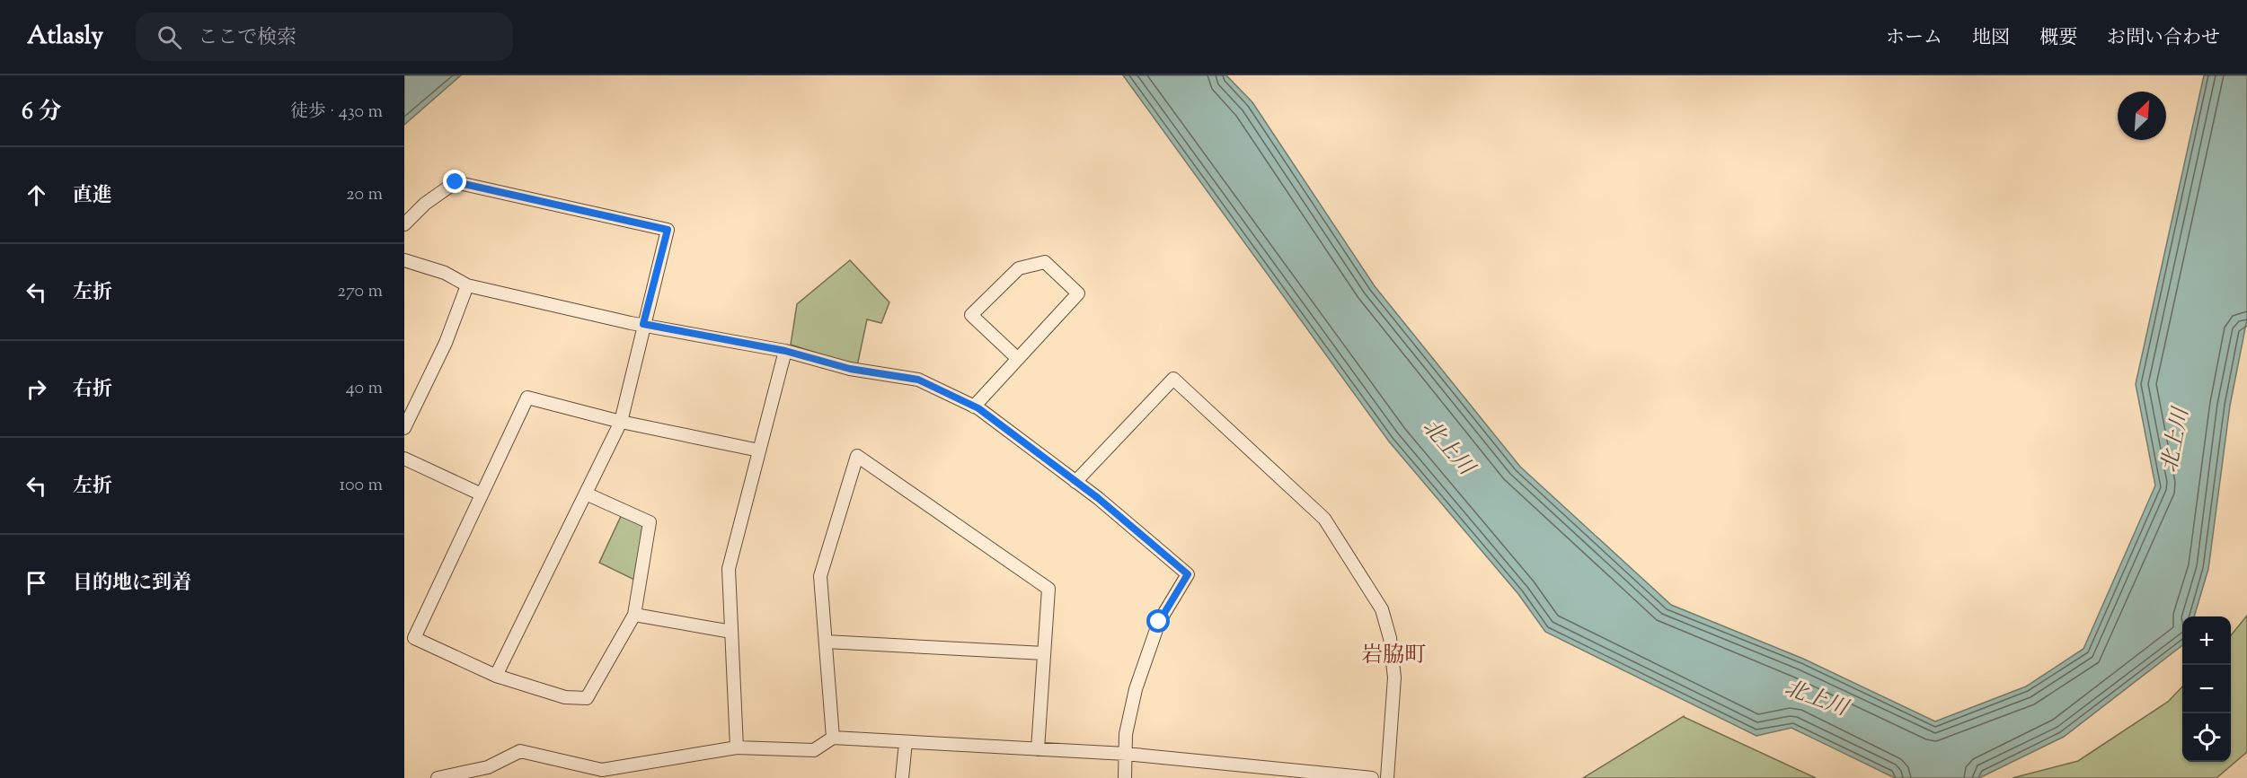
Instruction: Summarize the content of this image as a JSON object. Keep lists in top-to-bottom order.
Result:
{
  "districts": ["岩脇町"],
  "water": ["北上川"],
  "north": "top right",
  "page": {
    "header": "Atlasly",
    "search": "ここで検索",
    "nav": [
      "ホーム",
      "地図",
      "概要",
      "お問い合わせ"
    ],
    "heading": ["6 分", "徒歩 · 430 m"],
    "list": [
      ["直進", "20 m"],
      ["左折", "270 m"],
      ["右折", "40 m"],
      ["左折", "100 m"],
      "目的地に到着"
    ],
    "map_buttons": ["+", "−"]
  }
}
